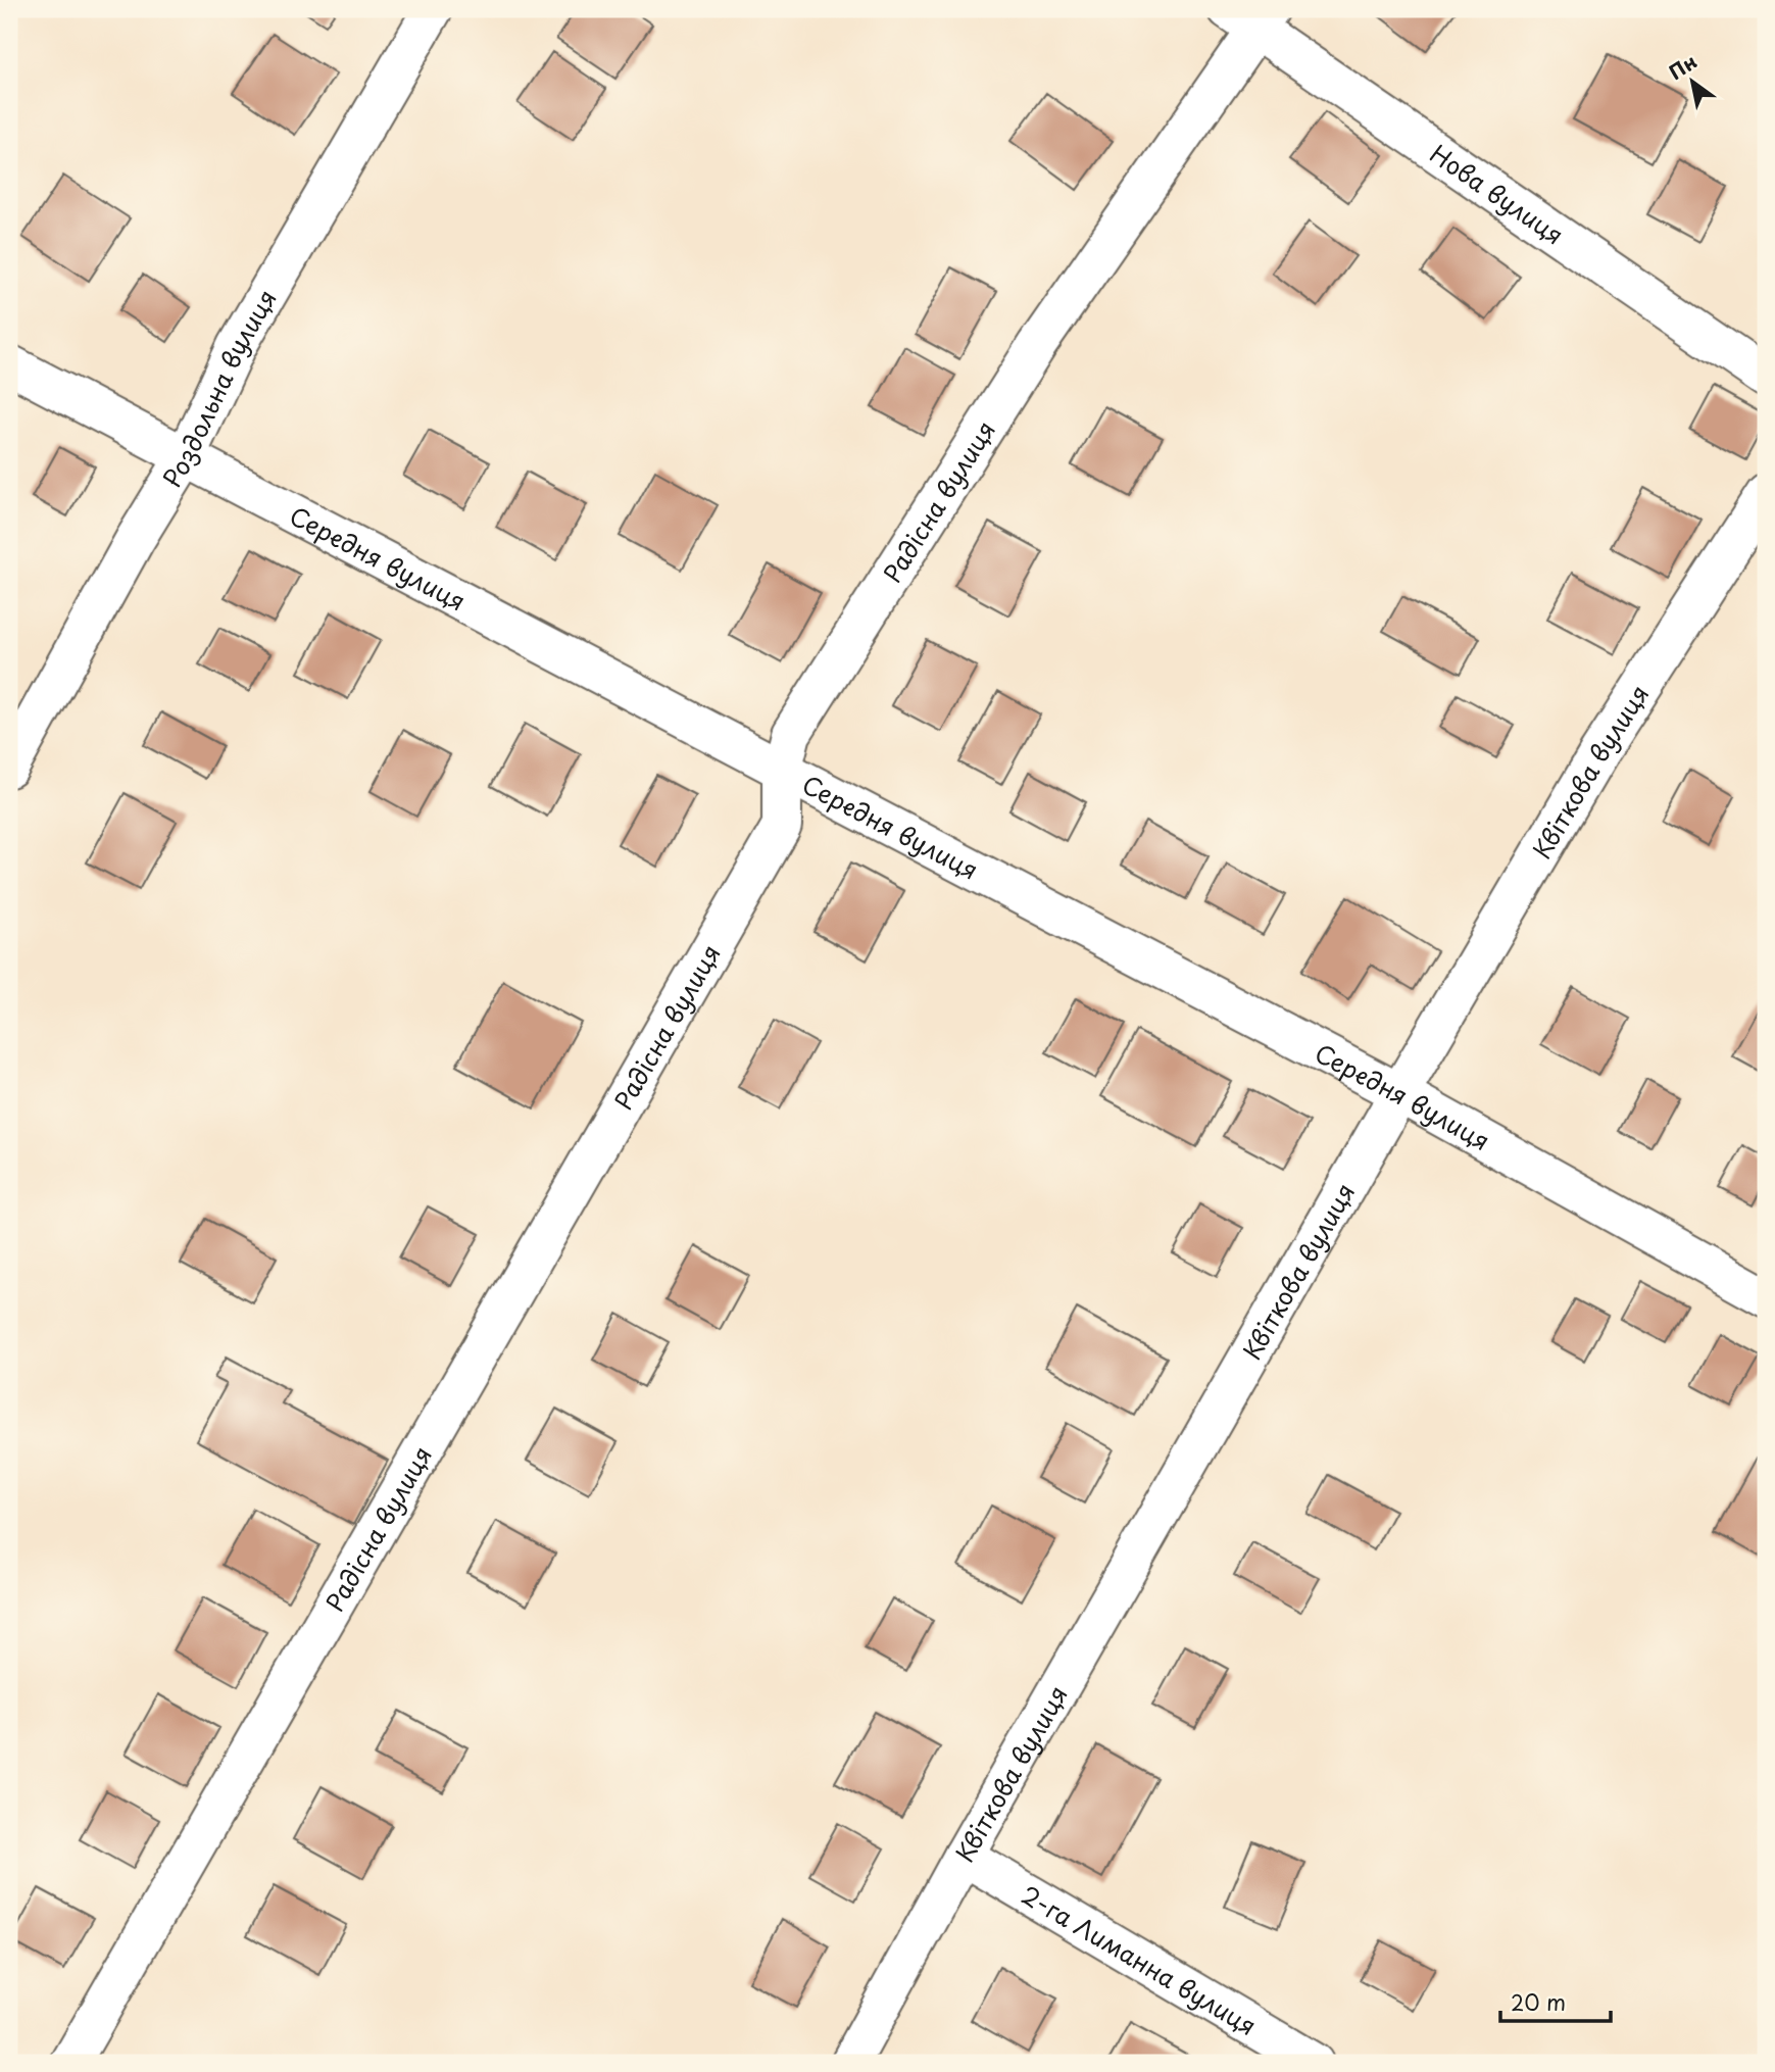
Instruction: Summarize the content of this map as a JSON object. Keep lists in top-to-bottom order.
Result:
{
  "streets": {
    "street": [
      "Нова вулиця",
      "Роздольна вулиця",
      "Радісна вулиця",
      "Середня вулиця",
      "Квіткова вулиця",
      "2-га Лиманна вулиця"
    ]
  },
  "crossings": [
    ["Нова вулиця", "Радісна вулиця"],
    ["Роздольна вулиця", "Середня вулиця"],
    ["Радісна вулиця", "Середня вулиця"],
    ["Середня вулиця", "Квіткова вулиця"],
    ["Квіткова вулиця", "2-га Лиманна вулиця"]
  ],
  "scale_bar": "20 m",
  "north": "top left"
}
